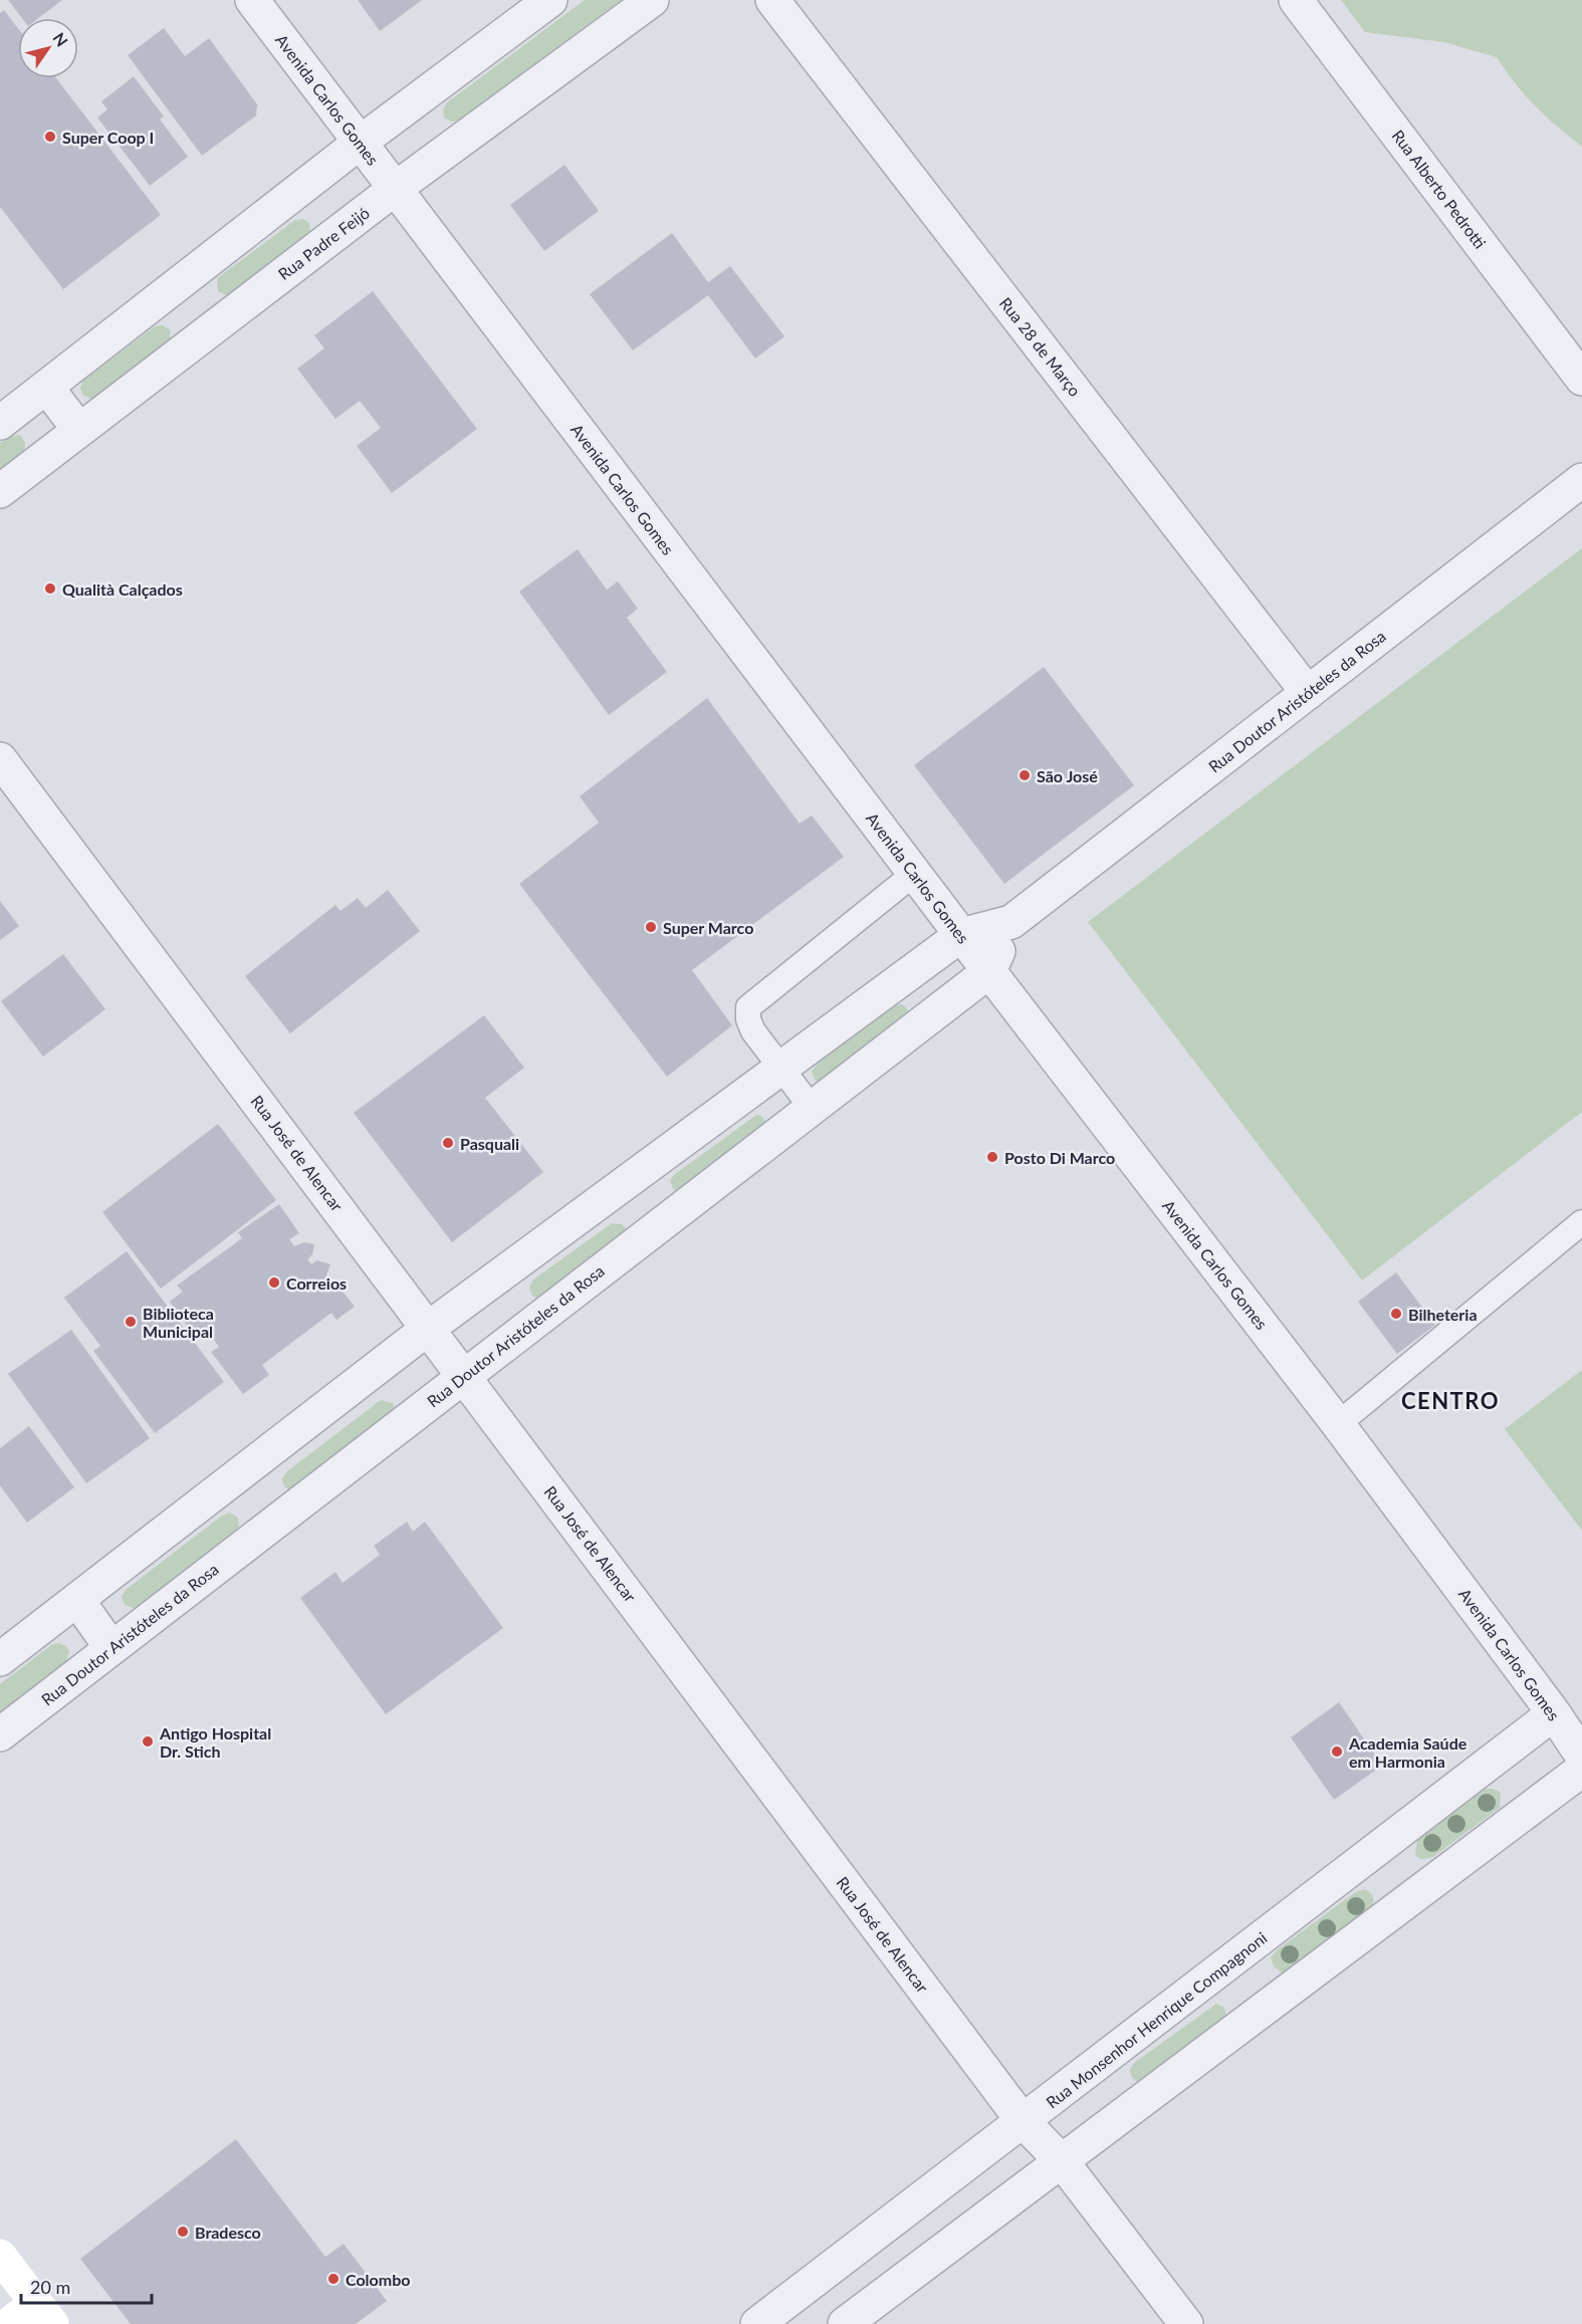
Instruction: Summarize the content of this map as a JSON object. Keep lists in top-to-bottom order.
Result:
{
  "streets": {
    "street": [
      "Avenida Carlos Gomes",
      "Rua Alberto Pedrotti",
      "Rua Padre Feijó",
      "Rua 28 de Março",
      "Rua Doutor Aristóteles da Rosa",
      "Rua José de Alencar",
      "Rua Monsenhor Henrique Compagnoni"
    ]
  },
  "crossings": [
    ["Avenida Carlos Gomes", "Rua Padre Feijó"],
    ["Avenida Carlos Gomes", "Rua Doutor Aristóteles da Rosa"],
    ["Avenida Carlos Gomes", "Rua Monsenhor Henrique Compagnoni"],
    ["Rua 28 de Março", "Rua Doutor Aristóteles da Rosa"],
    ["Rua Doutor Aristóteles da Rosa", "Rua José de Alencar"],
    ["Rua José de Alencar", "Rua Monsenhor Henrique Compagnoni"]
  ],
  "districts": ["CENTRO"],
  "places": [
    "Super Coop I",
    "Qualità Calçados",
    "São José",
    "Super Marco",
    "Pasquali",
    "Posto Di Marco",
    "Correios",
    "Bilheteria",
    "Biblioteca Municipal",
    "Antigo Hospital Dr. Stich",
    "Academia Saúde em Harmonia",
    "Bradesco",
    "Colombo"
  ],
  "scale_bar": "20 m",
  "north": "top right"
}
